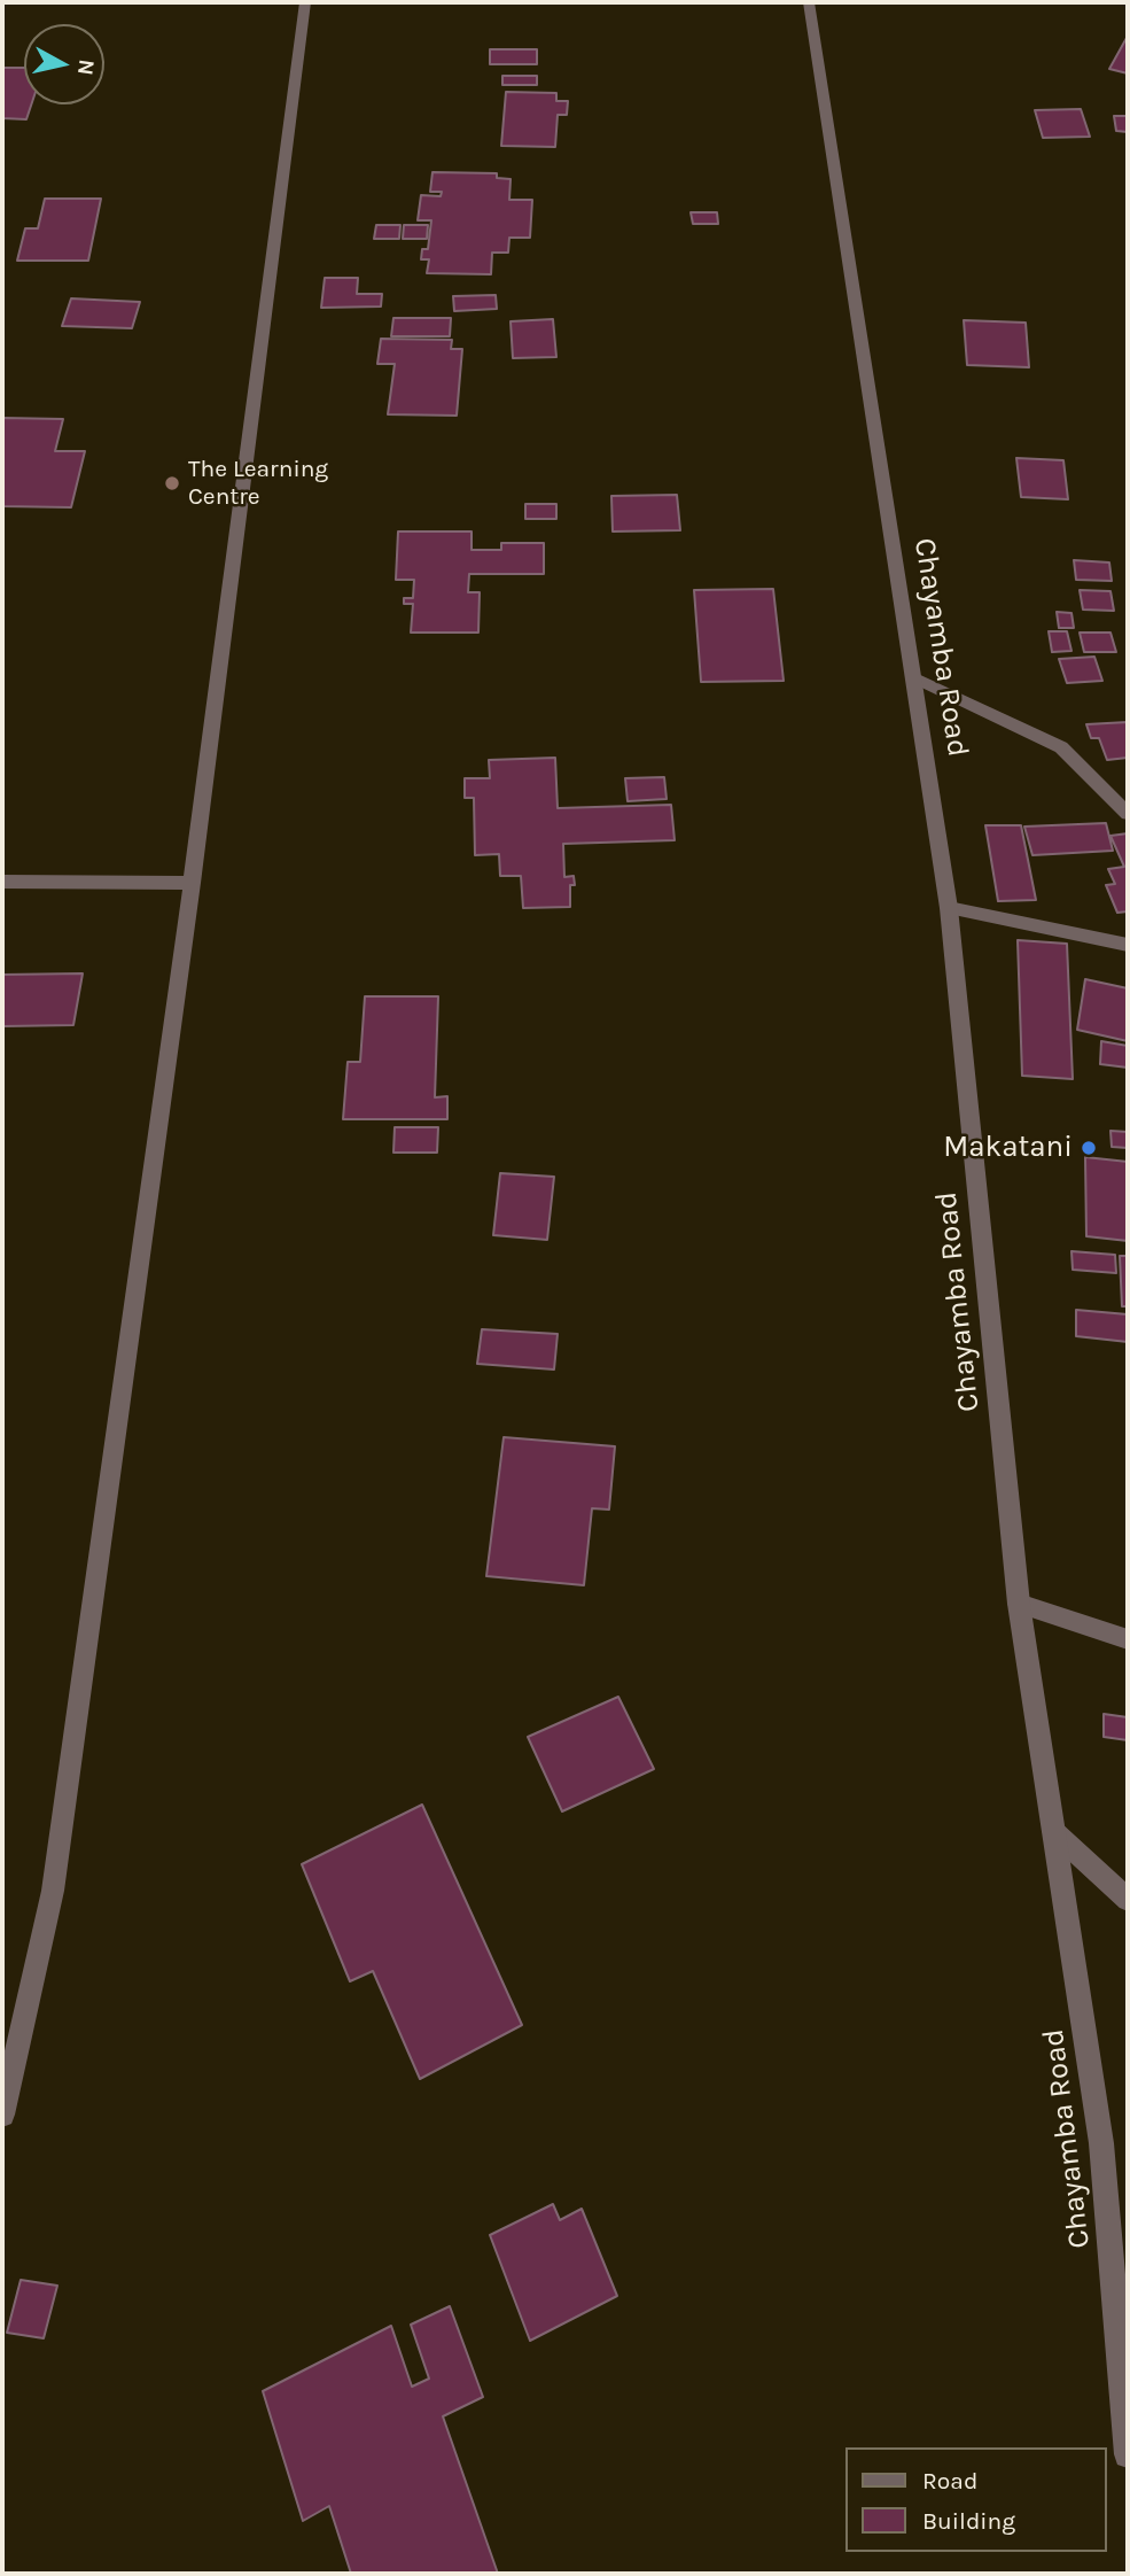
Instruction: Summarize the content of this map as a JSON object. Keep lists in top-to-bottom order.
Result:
{
  "streets": {
    "street": ["Chayamba Road"]
  },
  "places": ["The Learning Centre", "Makatani"],
  "legend": ["Road", "Building"],
  "north": "right"
}
